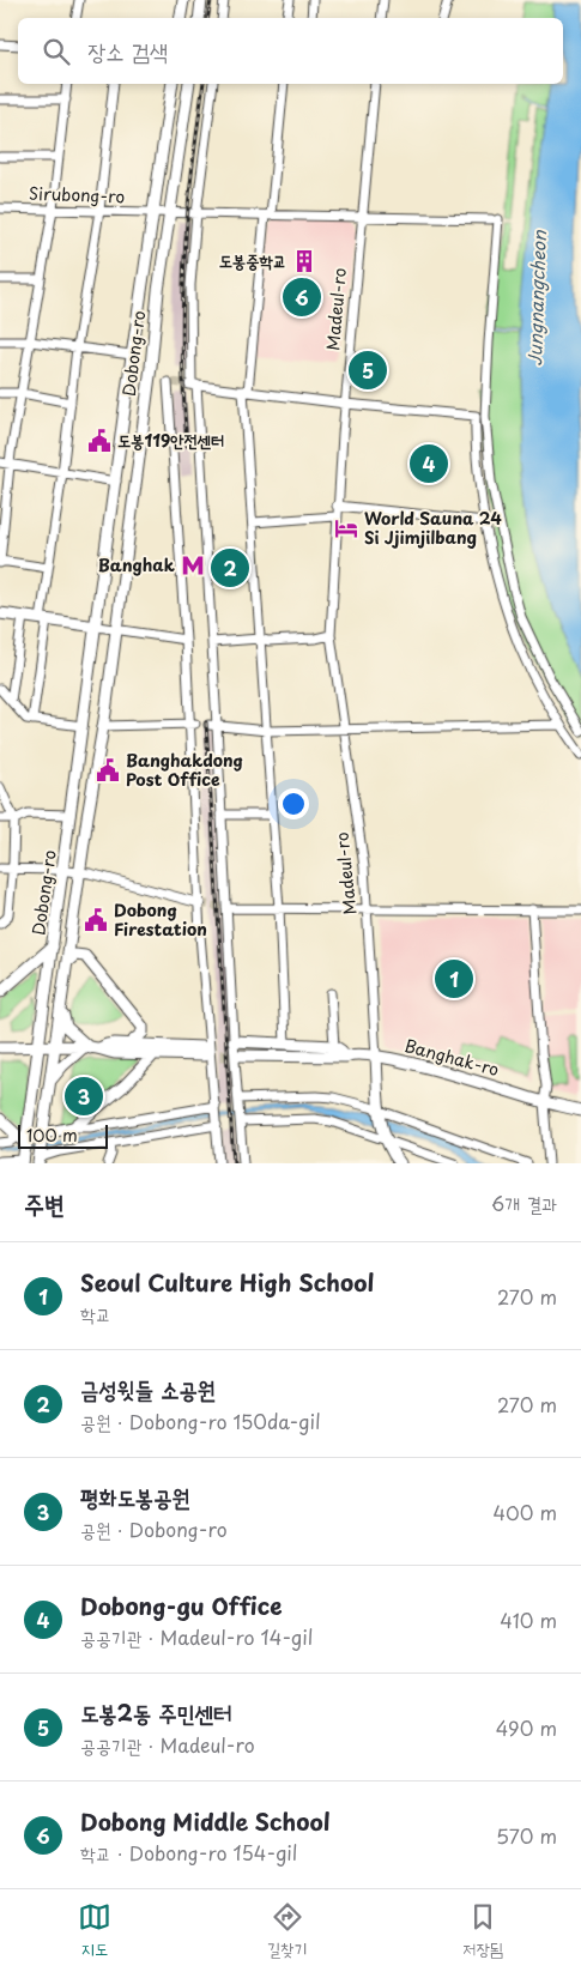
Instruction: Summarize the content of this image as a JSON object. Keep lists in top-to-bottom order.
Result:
{
  "streets": {
    "main road": ["Madeul-ro", "Dobong-ro", "Banghak-ro"],
    "street": ["Sirubong-ro"]
  },
  "crossings": [
    ["Sirubong-ro", "Madeul-ro"],
    ["Sirubong-ro", "Dobong-ro"],
    ["Madeul-ro", "Banghak-ro"]
  ],
  "water": ["Jungnangcheon"],
  "places": {
    "building": ["도봉중학교"],
    "public building": ["도봉119안전센터", "Banghakdong Post Office", "Dobong Firestation"],
    "hotel": ["World Sauna 24 Si Jjimjilbang"],
    "metro station": ["Banghak"]
  },
  "scale_bar": "100 m",
  "page": {
    "search": "장소 검색",
    "pins": [
      "6",
      "5",
      "4",
      "2",
      "1",
      "3"
    ],
    "scale": "100 m",
    "heading": ["주변", "6개 결과"],
    "list": [
      {
        "mark": "1",
        "name": "Seoul Culture High School",
        "note": "학교",
        "value": "270 m"
      },
      {
        "mark": "2",
        "name": "금성윗들 소공원",
        "note": "공원 · Dobong-ro 150da-gil",
        "value": "270 m"
      },
      {
        "mark": "3",
        "name": "평화도봉공원",
        "note": "공원 · Dobong-ro",
        "value": "400 m"
      },
      {
        "mark": "4",
        "name": "Dobong-gu Office",
        "note": "공공기관 · Madeul-ro 14-gil",
        "value": "410 m"
      },
      {
        "mark": "5",
        "name": "도봉2동 주민센터",
        "note": "공공기관 · Madeul-ro",
        "value": "490 m"
      },
      {
        "mark": "6",
        "name": "Dobong Middle School",
        "note": "학교 · Dobong-ro 154-gil",
        "value": "570 m"
      }
    ],
    "nav": ["지도", "길찾기", "저장됨"]
  }
}
